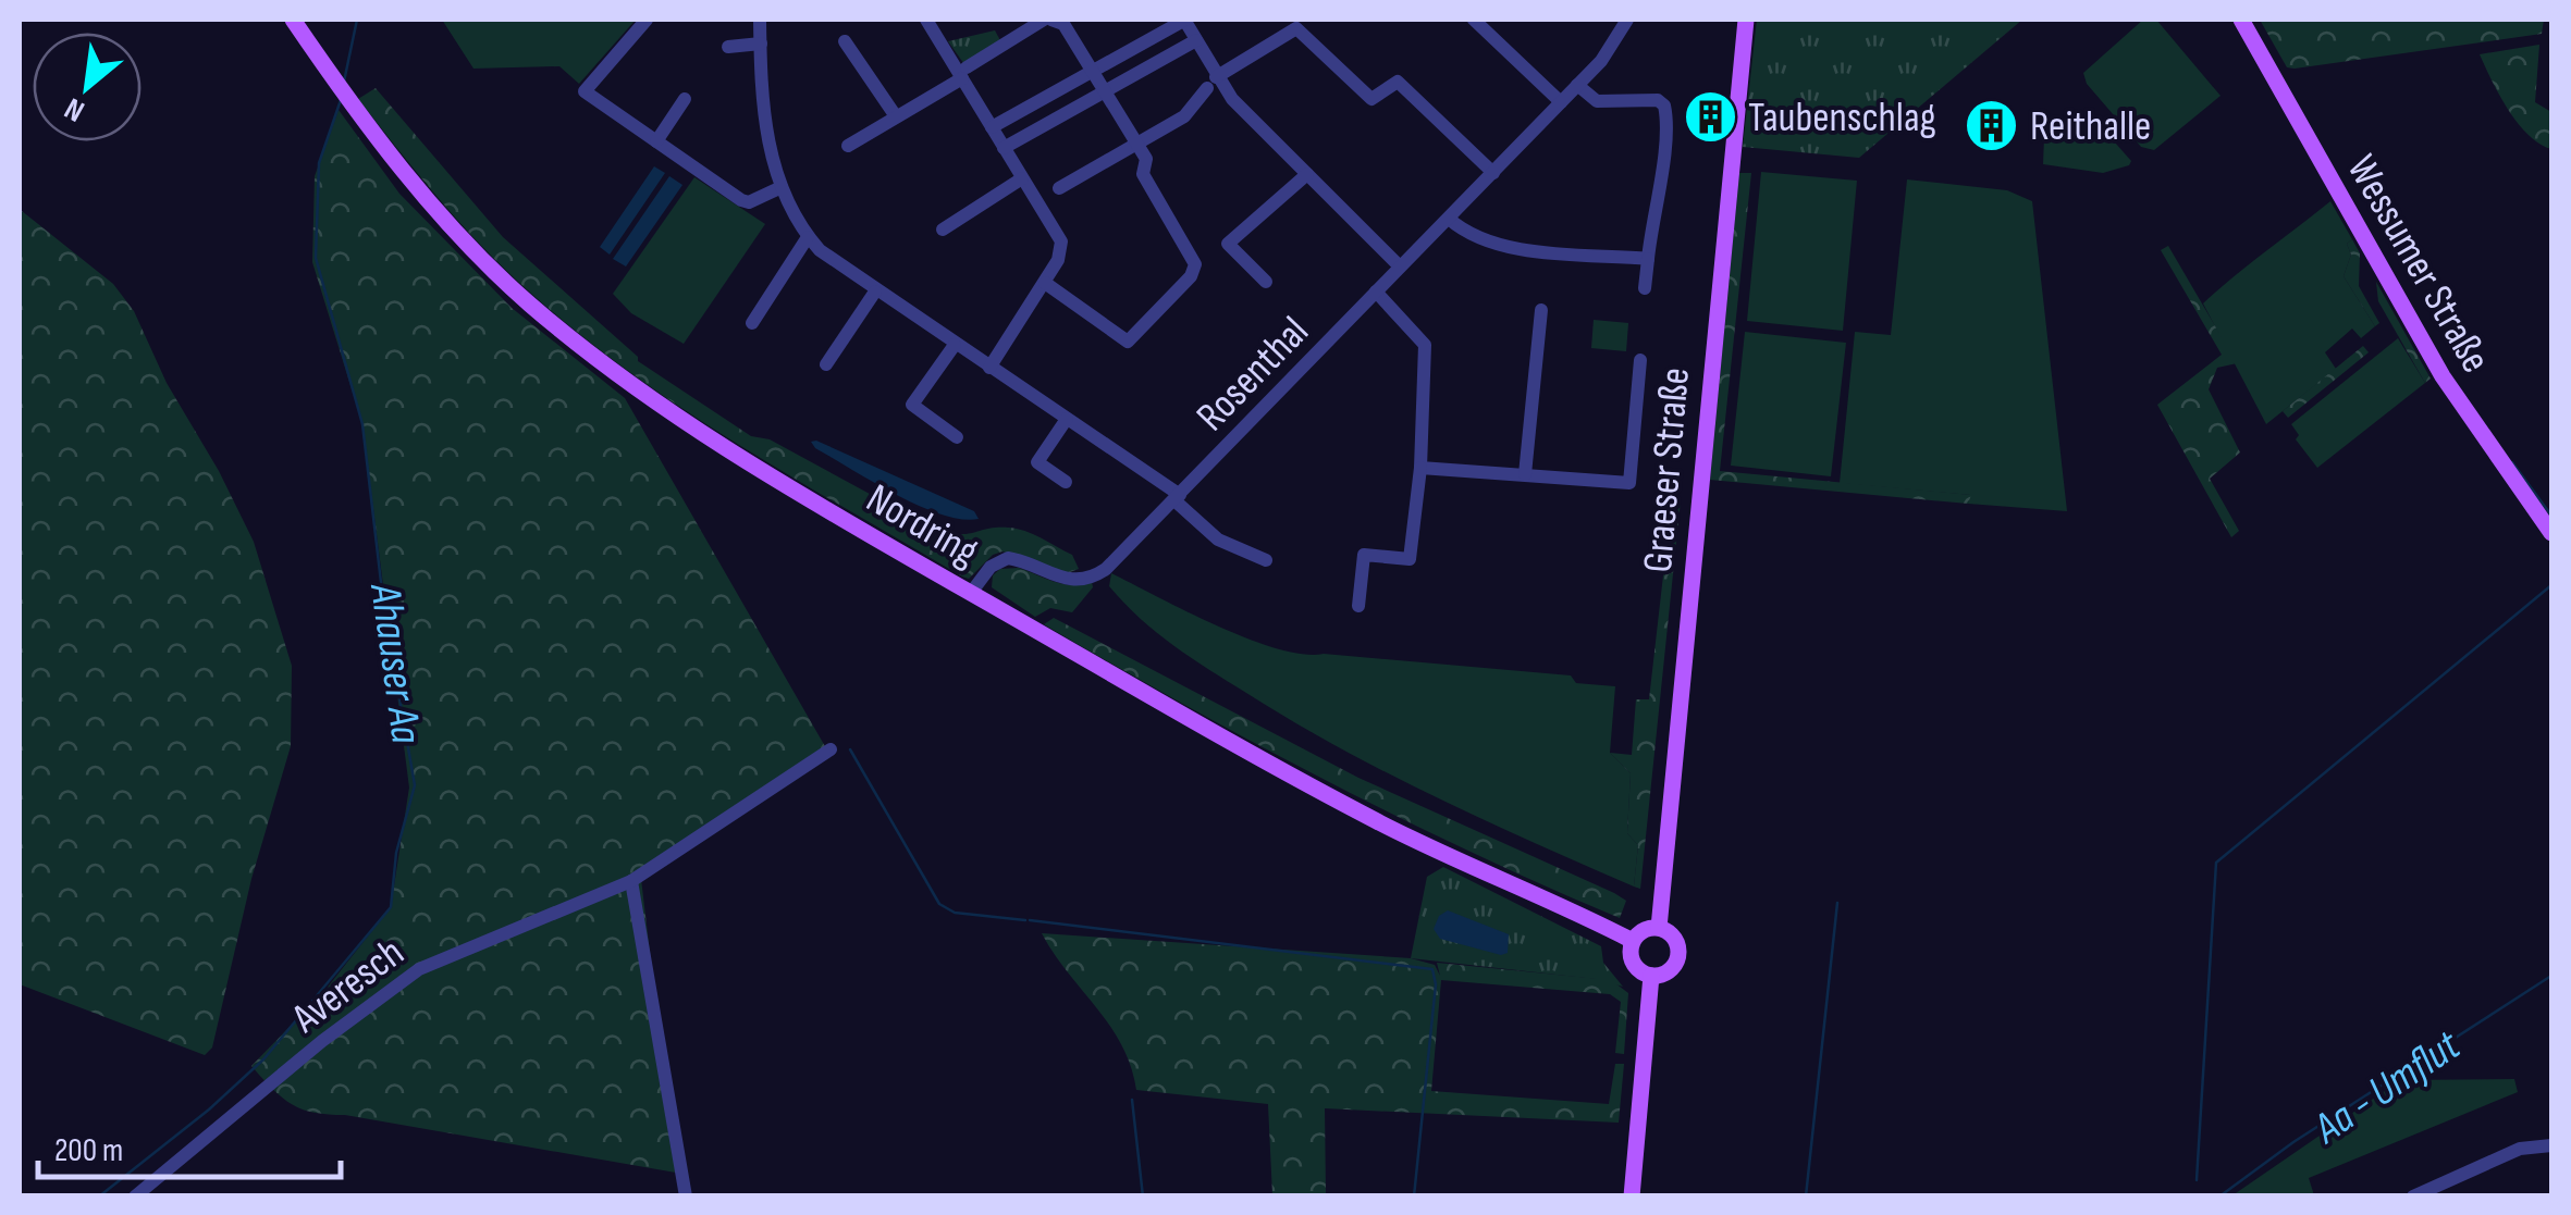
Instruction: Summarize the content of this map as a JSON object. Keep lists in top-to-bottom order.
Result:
{
  "streets": {
    "main road": ["Wessumer Straße", "Graeser Straße", "Nordring"],
    "street": ["Rosenthal", "Averesch"]
  },
  "crossings": [
    ["Rosenthal", "Nordring"],
    ["Graeser Straße", "Nordring"]
  ],
  "water": ["Ahauser Aa", "Aa - Umflut"],
  "places": {
    "building": ["Taubenschlag", "Reithalle"]
  },
  "scale_bar": "200 m",
  "north": "bottom left"
}
